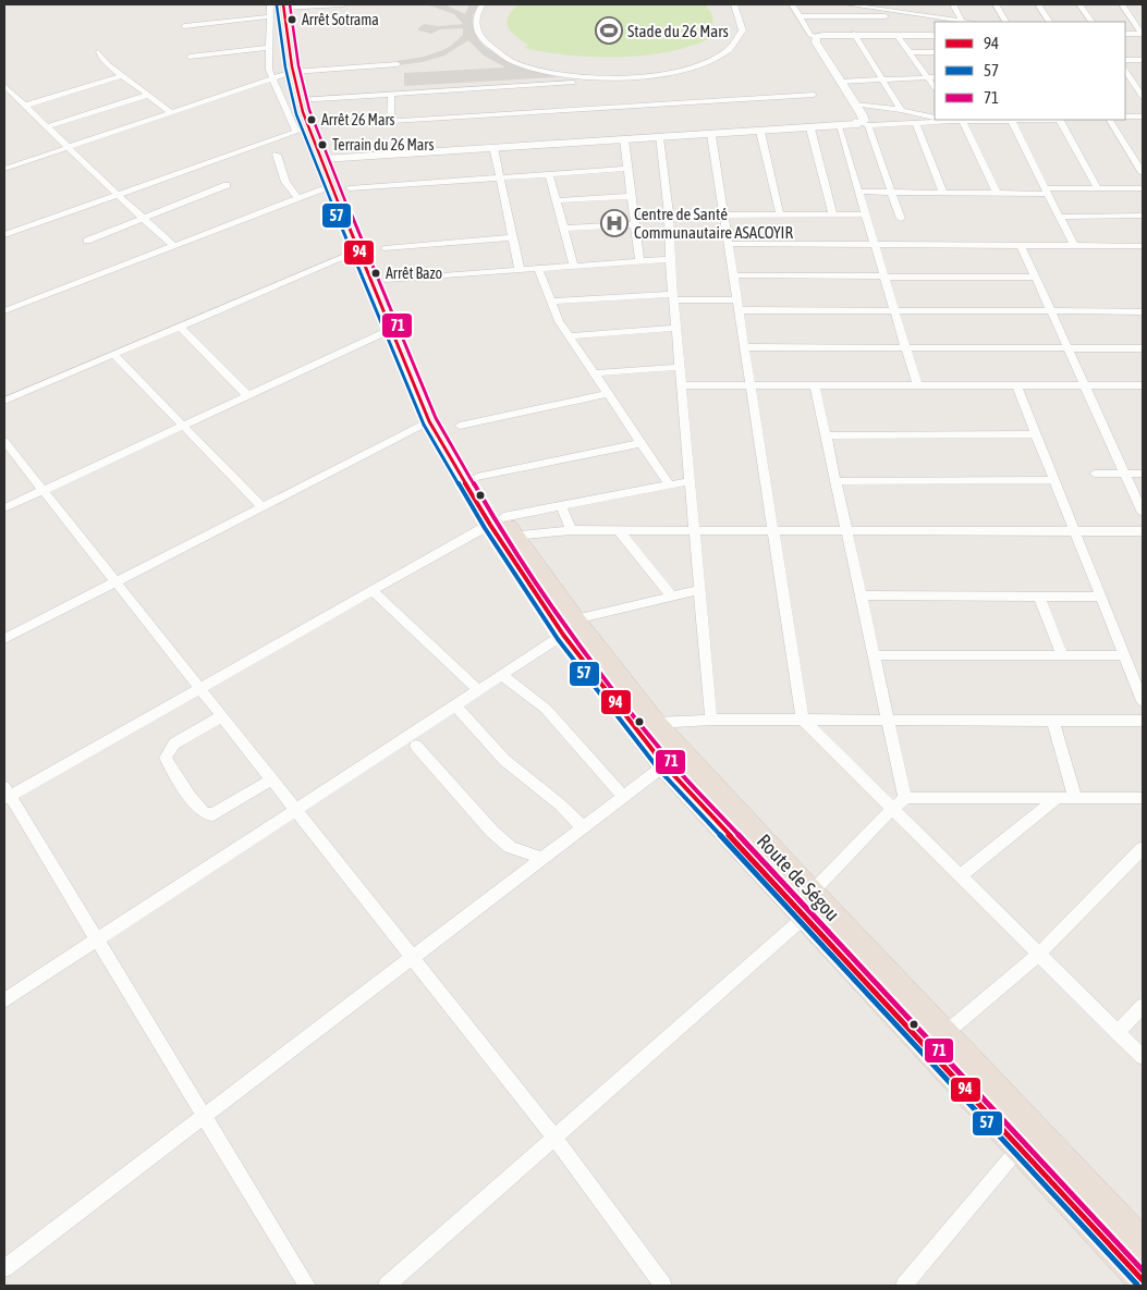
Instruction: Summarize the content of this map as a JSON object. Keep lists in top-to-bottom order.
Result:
{
  "streets": {
    "highway": ["Route de Ségou"]
  },
  "places": {
    "other": [
      "Arrêt Sotrama",
      "Arrêt 26 Mars",
      "Terrain du 26 Mars",
      "Arrêt Bazo"
    ],
    "sports": ["Stade du 26 Mars"],
    "hospital": ["Centre de Santé Communautaire ASACOYIR"]
  },
  "lines": ["transit line 94", "transit line 71", "transit line 57"],
  "legend": ["94", "57", "71"]
}
